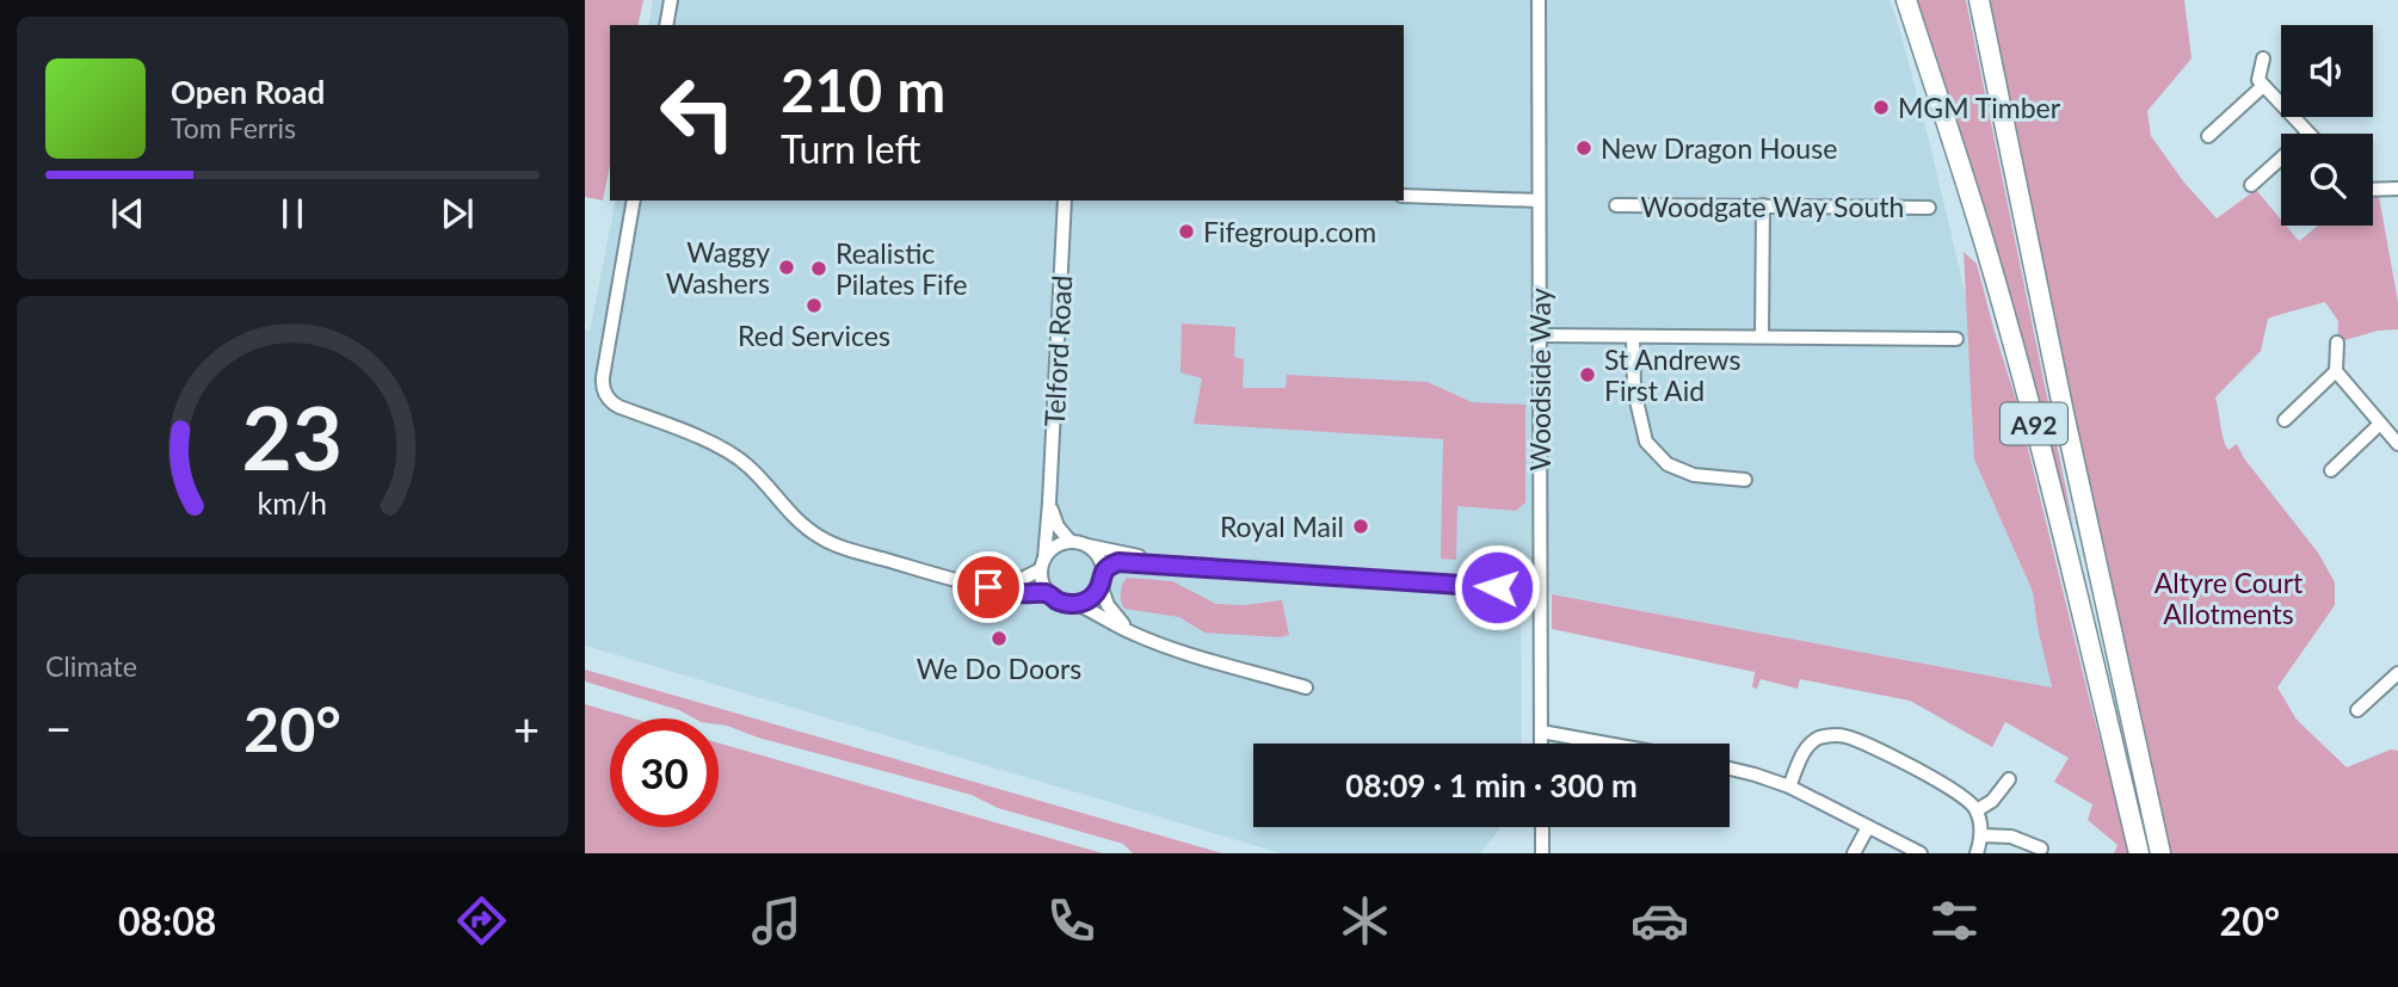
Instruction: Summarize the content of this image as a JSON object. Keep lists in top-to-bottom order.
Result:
{
  "streets": {
    "highway": ["A92"],
    "street": ["Woodgate Way South", "Telford Road", "Woodside Way"]
  },
  "parks": ["Altyre Court Allotments"],
  "places": [
    "MGM Timber",
    "New Dragon House",
    "Fifegroup.com",
    "Waggy Washers",
    "Realistic Pilates Fife",
    "Red Services",
    "St Andrews First Aid",
    "Royal Mail",
    "We Do Doors"
  ],
  "page": {
    "turn": ["210 m", "Turn left"],
    "song": ["Open Road", "Tom Ferris"],
    "tile": "Climate",
    "heat": ["−", "20°", "+"],
    "limit": "30",
    "trip": "08:09 · 1 min · 300 m",
    "tabs": ["08:08", "20°"],
    "gauge": ["23", "km/h"]
  }
}
